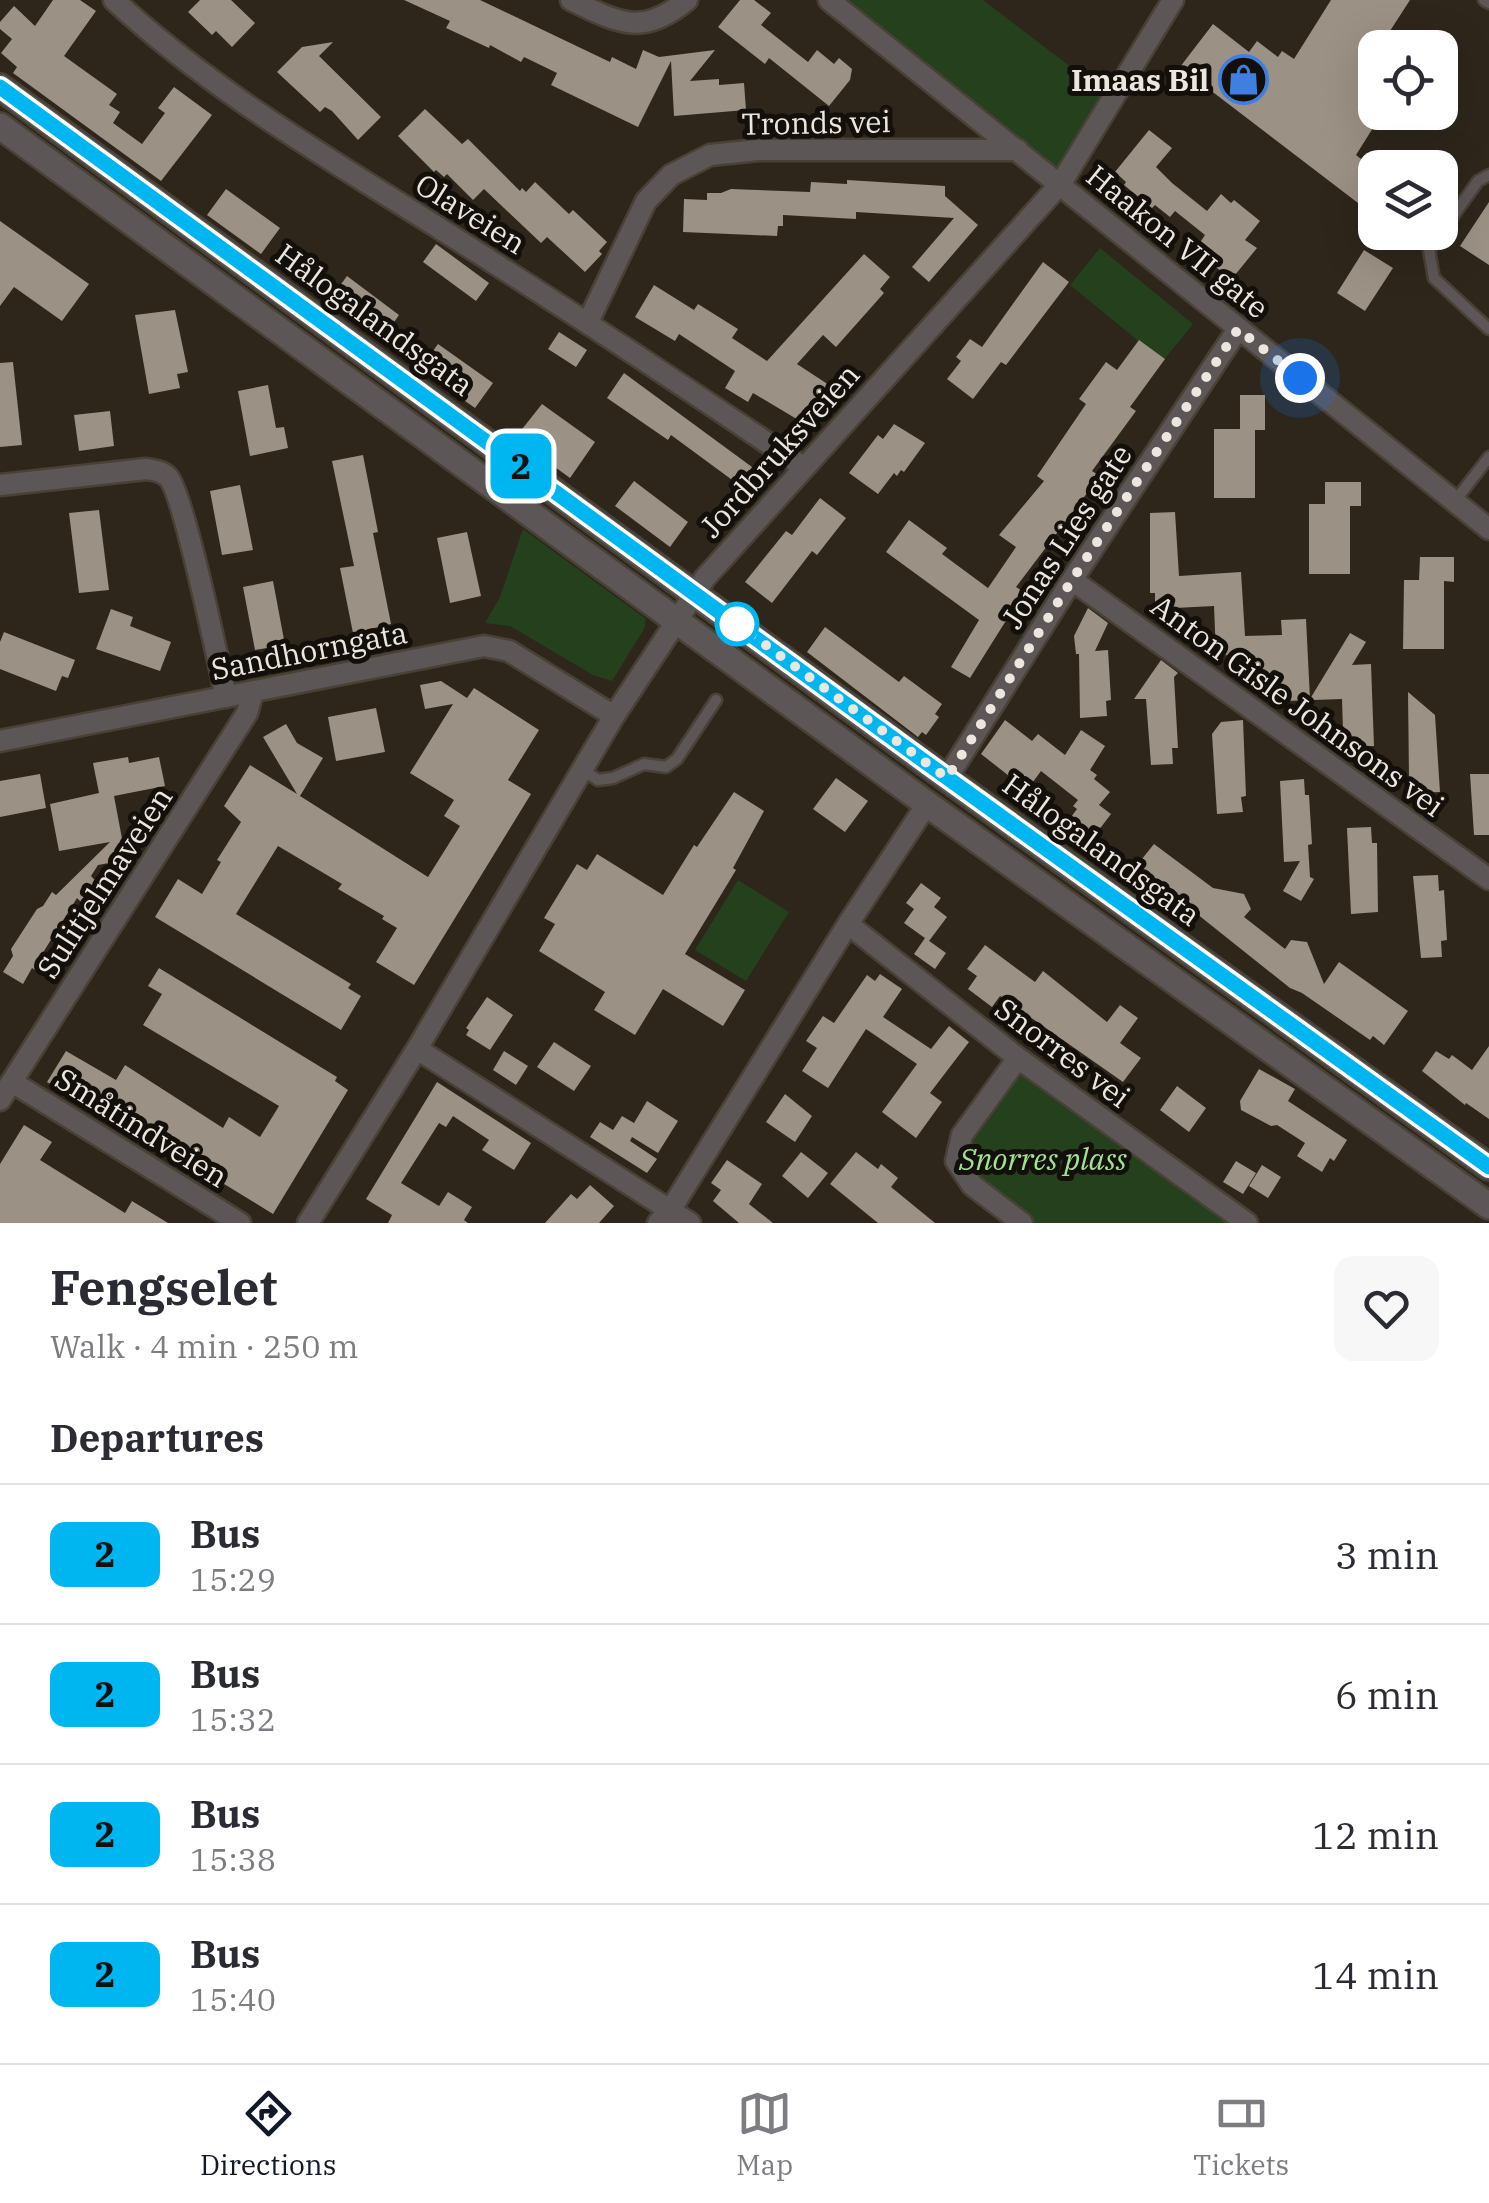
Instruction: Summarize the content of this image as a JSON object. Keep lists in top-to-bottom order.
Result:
{
  "streets": {
    "street": [
      "Tronds vei",
      "Olaveien",
      "Haakon VII gate",
      "Hålogalandsgata",
      "Jordbruksveien",
      "Jonas Lies gate",
      "Sandhorngata",
      "Anton Gisle Johnsons vei",
      "Sulitjelmaveien",
      "Snorres vei",
      "Småtindveien"
    ]
  },
  "crossings": [
    ["Tronds vei", "Olaveien"],
    ["Tronds vei", "Haakon VII gate"],
    ["Olaveien", "Jordbruksveien"],
    ["Haakon VII gate", "Jordbruksveien"],
    ["Haakon VII gate", "Jonas Lies gate"],
    ["Hålogalandsgata", "Jordbruksveien"],
    ["Hålogalandsgata", "Jonas Lies gate"],
    ["Jordbruksveien", "Sandhorngata"],
    ["Jonas Lies gate", "Anton Gisle Johnsons vei"],
    ["Sandhorngata", "Sulitjelmaveien"],
    ["Sulitjelmaveien", "Småtindveien"]
  ],
  "parks": ["Snorres plass"],
  "places": {
    "shop": ["Imaas Bil"]
  },
  "lines": ["bus line 2"],
  "page": {
    "on_map": "2",
    "heading": [
      ["Fengselet", "Walk · 4 min · 250 m"],
      "Departures"
    ],
    "list": [
      {
        "mark": "2",
        "name": "Bus",
        "note": "15:29",
        "value": "3 min"
      },
      {
        "mark": "2",
        "name": "Bus",
        "note": "15:32",
        "value": "6 min"
      },
      {
        "mark": "2",
        "name": "Bus",
        "note": "15:38",
        "value": "12 min"
      },
      {
        "mark": "2",
        "name": "Bus",
        "note": "15:40",
        "value": "14 min"
      }
    ],
    "tabs": ["Directions", "Map", "Tickets"]
  }
}
